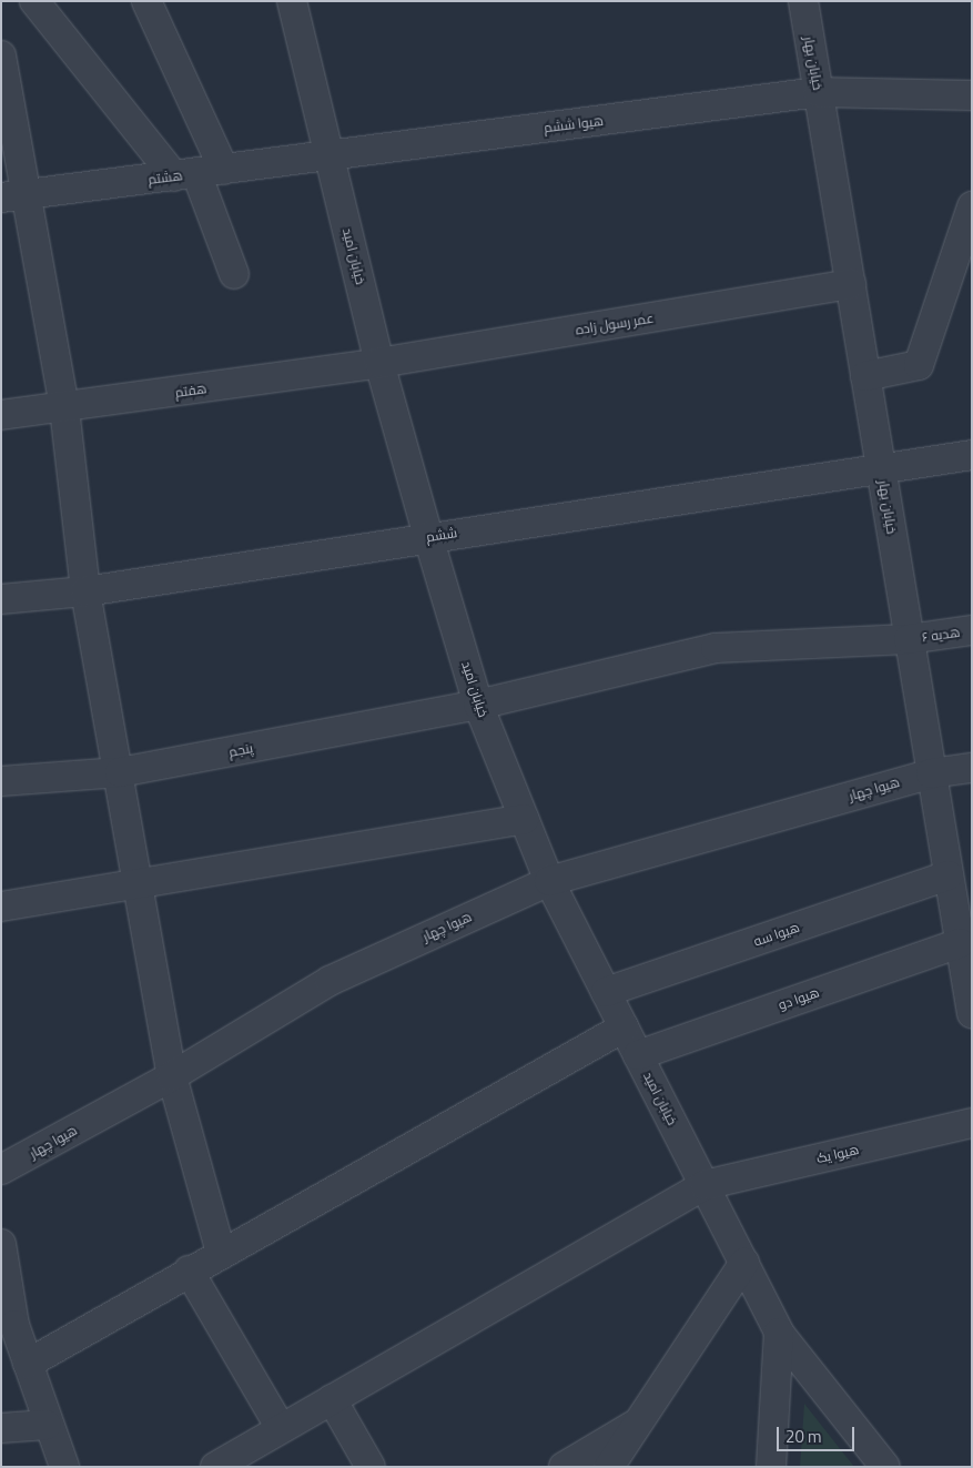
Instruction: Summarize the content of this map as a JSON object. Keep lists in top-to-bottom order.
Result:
{
  "streets": {
    "street": [
      "خیابان بهار",
      "هیوا ششم",
      "هشتم",
      "خیابان امید",
      "عمر رسول زاده",
      "هفتم",
      "ششم",
      "هدیه ۶",
      "پنجم",
      "هیوا چهار",
      "هیوا سه",
      "هیوا دو",
      "هیوا یک"
    ]
  },
  "crossings": [
    ["خیابان بهار", "هیوا ششم"],
    ["خیابان بهار", "عمر رسول زاده"],
    ["خیابان بهار", "ششم"],
    ["خیابان بهار", "هدیه ۶"],
    ["خیابان بهار", "هیوا چهار"],
    ["خیابان بهار", "هیوا سه"],
    ["خیابان بهار", "هیوا دو"],
    ["هیوا ششم", "هشتم"],
    ["هیوا ششم", "خیابان امید"],
    ["هشتم", "خیابان امید"],
    ["خیابان امید", "عمر رسول زاده"],
    ["خیابان امید", "هفتم"],
    ["خیابان امید", "ششم"],
    ["خیابان امید", "هدیه ۶"],
    ["خیابان امید", "پنجم"],
    ["خیابان امید", "هیوا چهار"],
    ["خیابان امید", "هیوا سه"],
    ["خیابان امید", "هیوا دو"],
    ["خیابان امید", "هیوا یک"],
    ["عمر رسول زاده", "هفتم"],
    ["هدیه ۶", "پنجم"]
  ],
  "scale_bar": "20 m"
}
